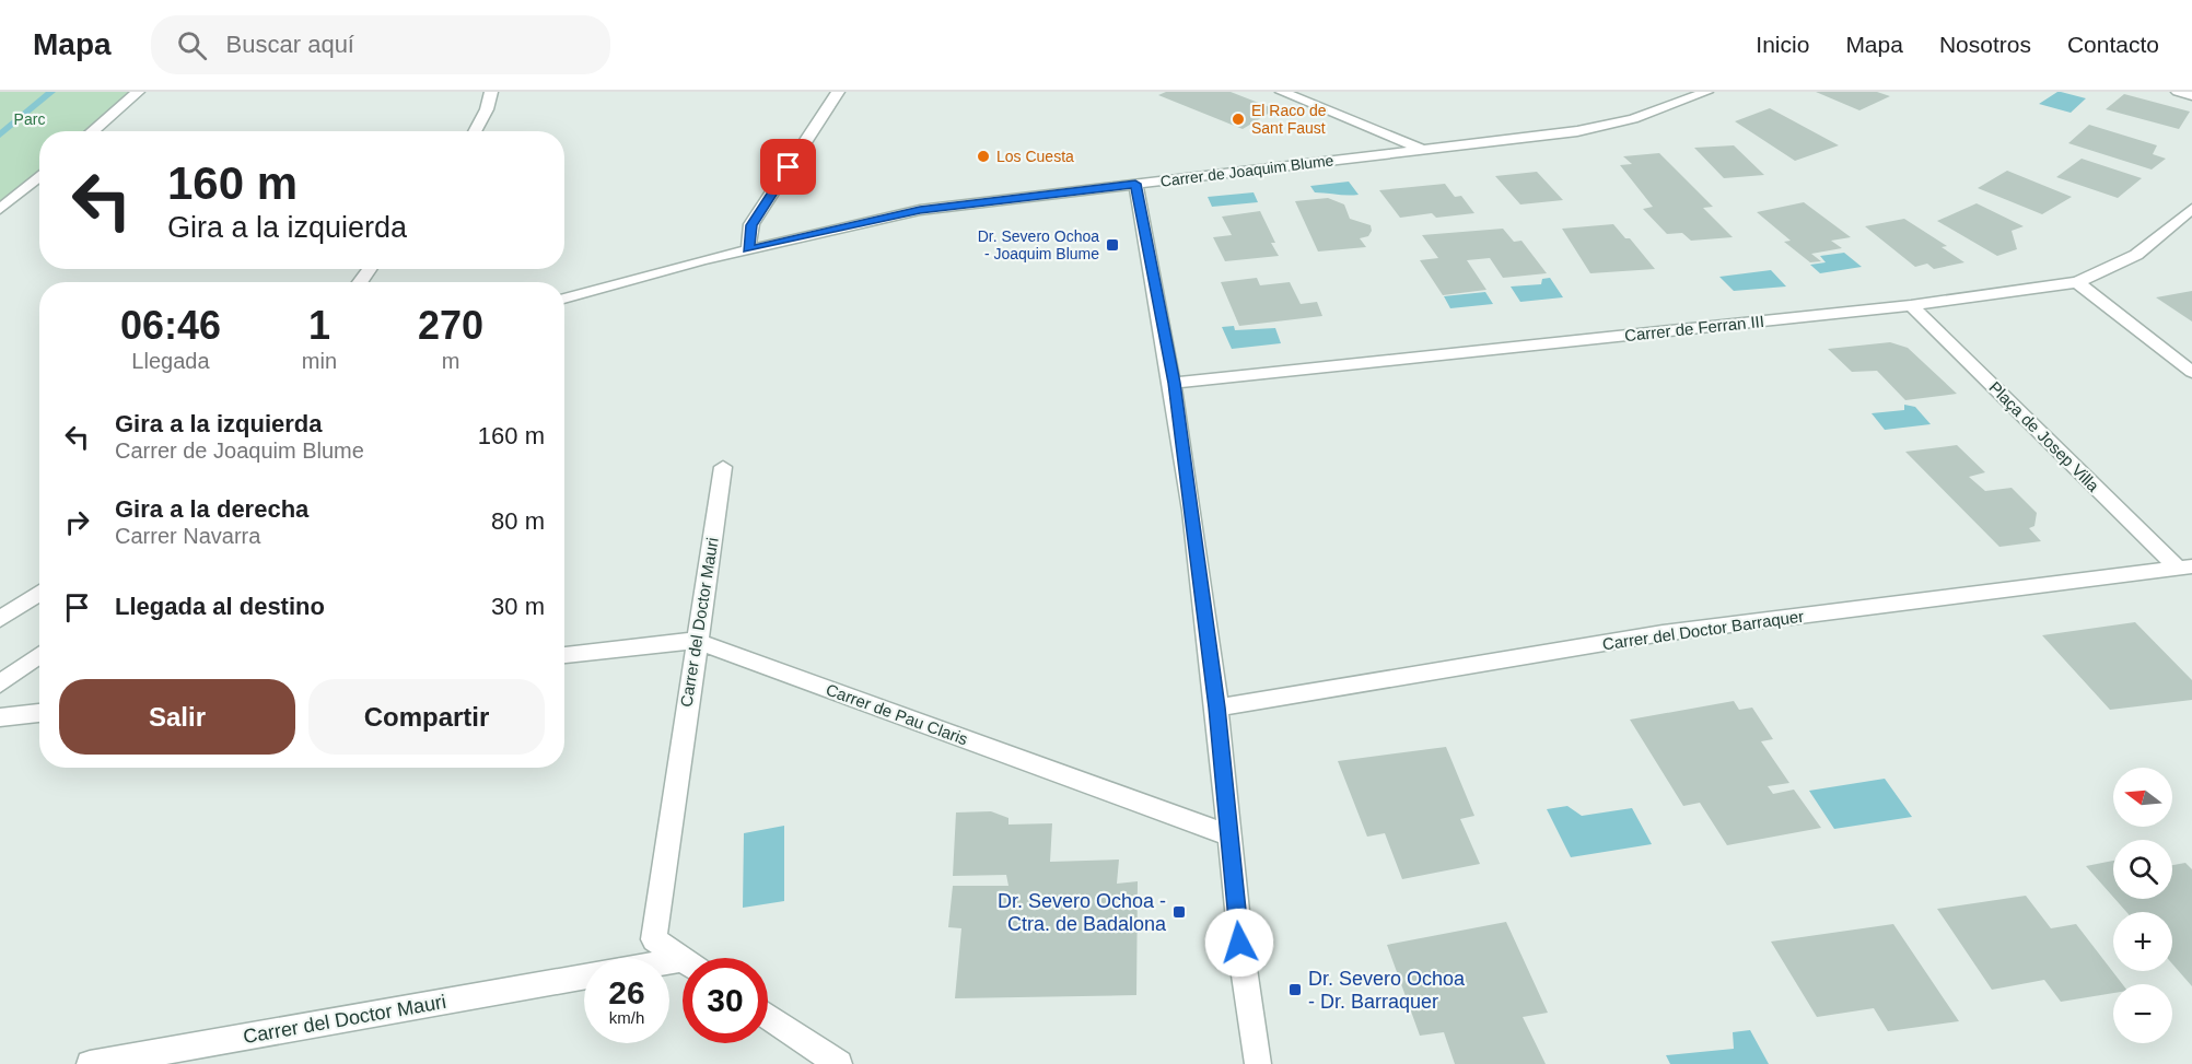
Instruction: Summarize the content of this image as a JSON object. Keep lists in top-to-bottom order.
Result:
{
  "streets": {
    "street": [
      "Carrer de Joaquim Blume",
      "Carrer de Ferran III",
      "Plaça de Josep Villa",
      "Carrer del Doctor Mauri",
      "Carrer del Doctor Barraquer",
      "Carrer de Pau Claris"
    ]
  },
  "crossings": [
    ["Carrer de Ferran III", "Plaça de Josep Villa"],
    ["Plaça de Josep Villa", "Carrer del Doctor Barraquer"],
    ["Carrer del Doctor Mauri", "Carrer de Pau Claris"]
  ],
  "parks": ["Parc"],
  "places": {
    "other": ["El Raco de Sant Faust", "Los Cuesta"],
    "transit": ["Dr. Severo Ochoa - Joaquim Blume", "Dr. Severo Ochoa - Ctra. de Badalona", "Dr. Severo Ochoa - Dr. Barraquer"]
  },
  "north": "left",
  "page": {
    "header": "Mapa",
    "search": "Buscar aquí",
    "nav": [
      "Inicio",
      "Mapa",
      "Nosotros",
      "Contacto"
    ],
    "turn": ["160 m", "Gira a la izquierda"],
    "eta": [
      "06:46",
      "Llegada",
      "1",
      "min",
      "270",
      "m"
    ],
    "list": [
      {
        "name": "Gira a la izquierda",
        "note": "Carrer de Joaquim Blume",
        "value": "160 m"
      },
      {
        "name": "Gira a la derecha",
        "note": "Carrer Navarra",
        "value": "80 m"
      },
      {
        "name": "Llegada al destino",
        "value": "30 m"
      }
    ],
    "buttons": ["Salir", "Compartir"],
    "map_buttons": ["+", "−"],
    "speed": "26 km/h",
    "limit": "30"
  }
}
